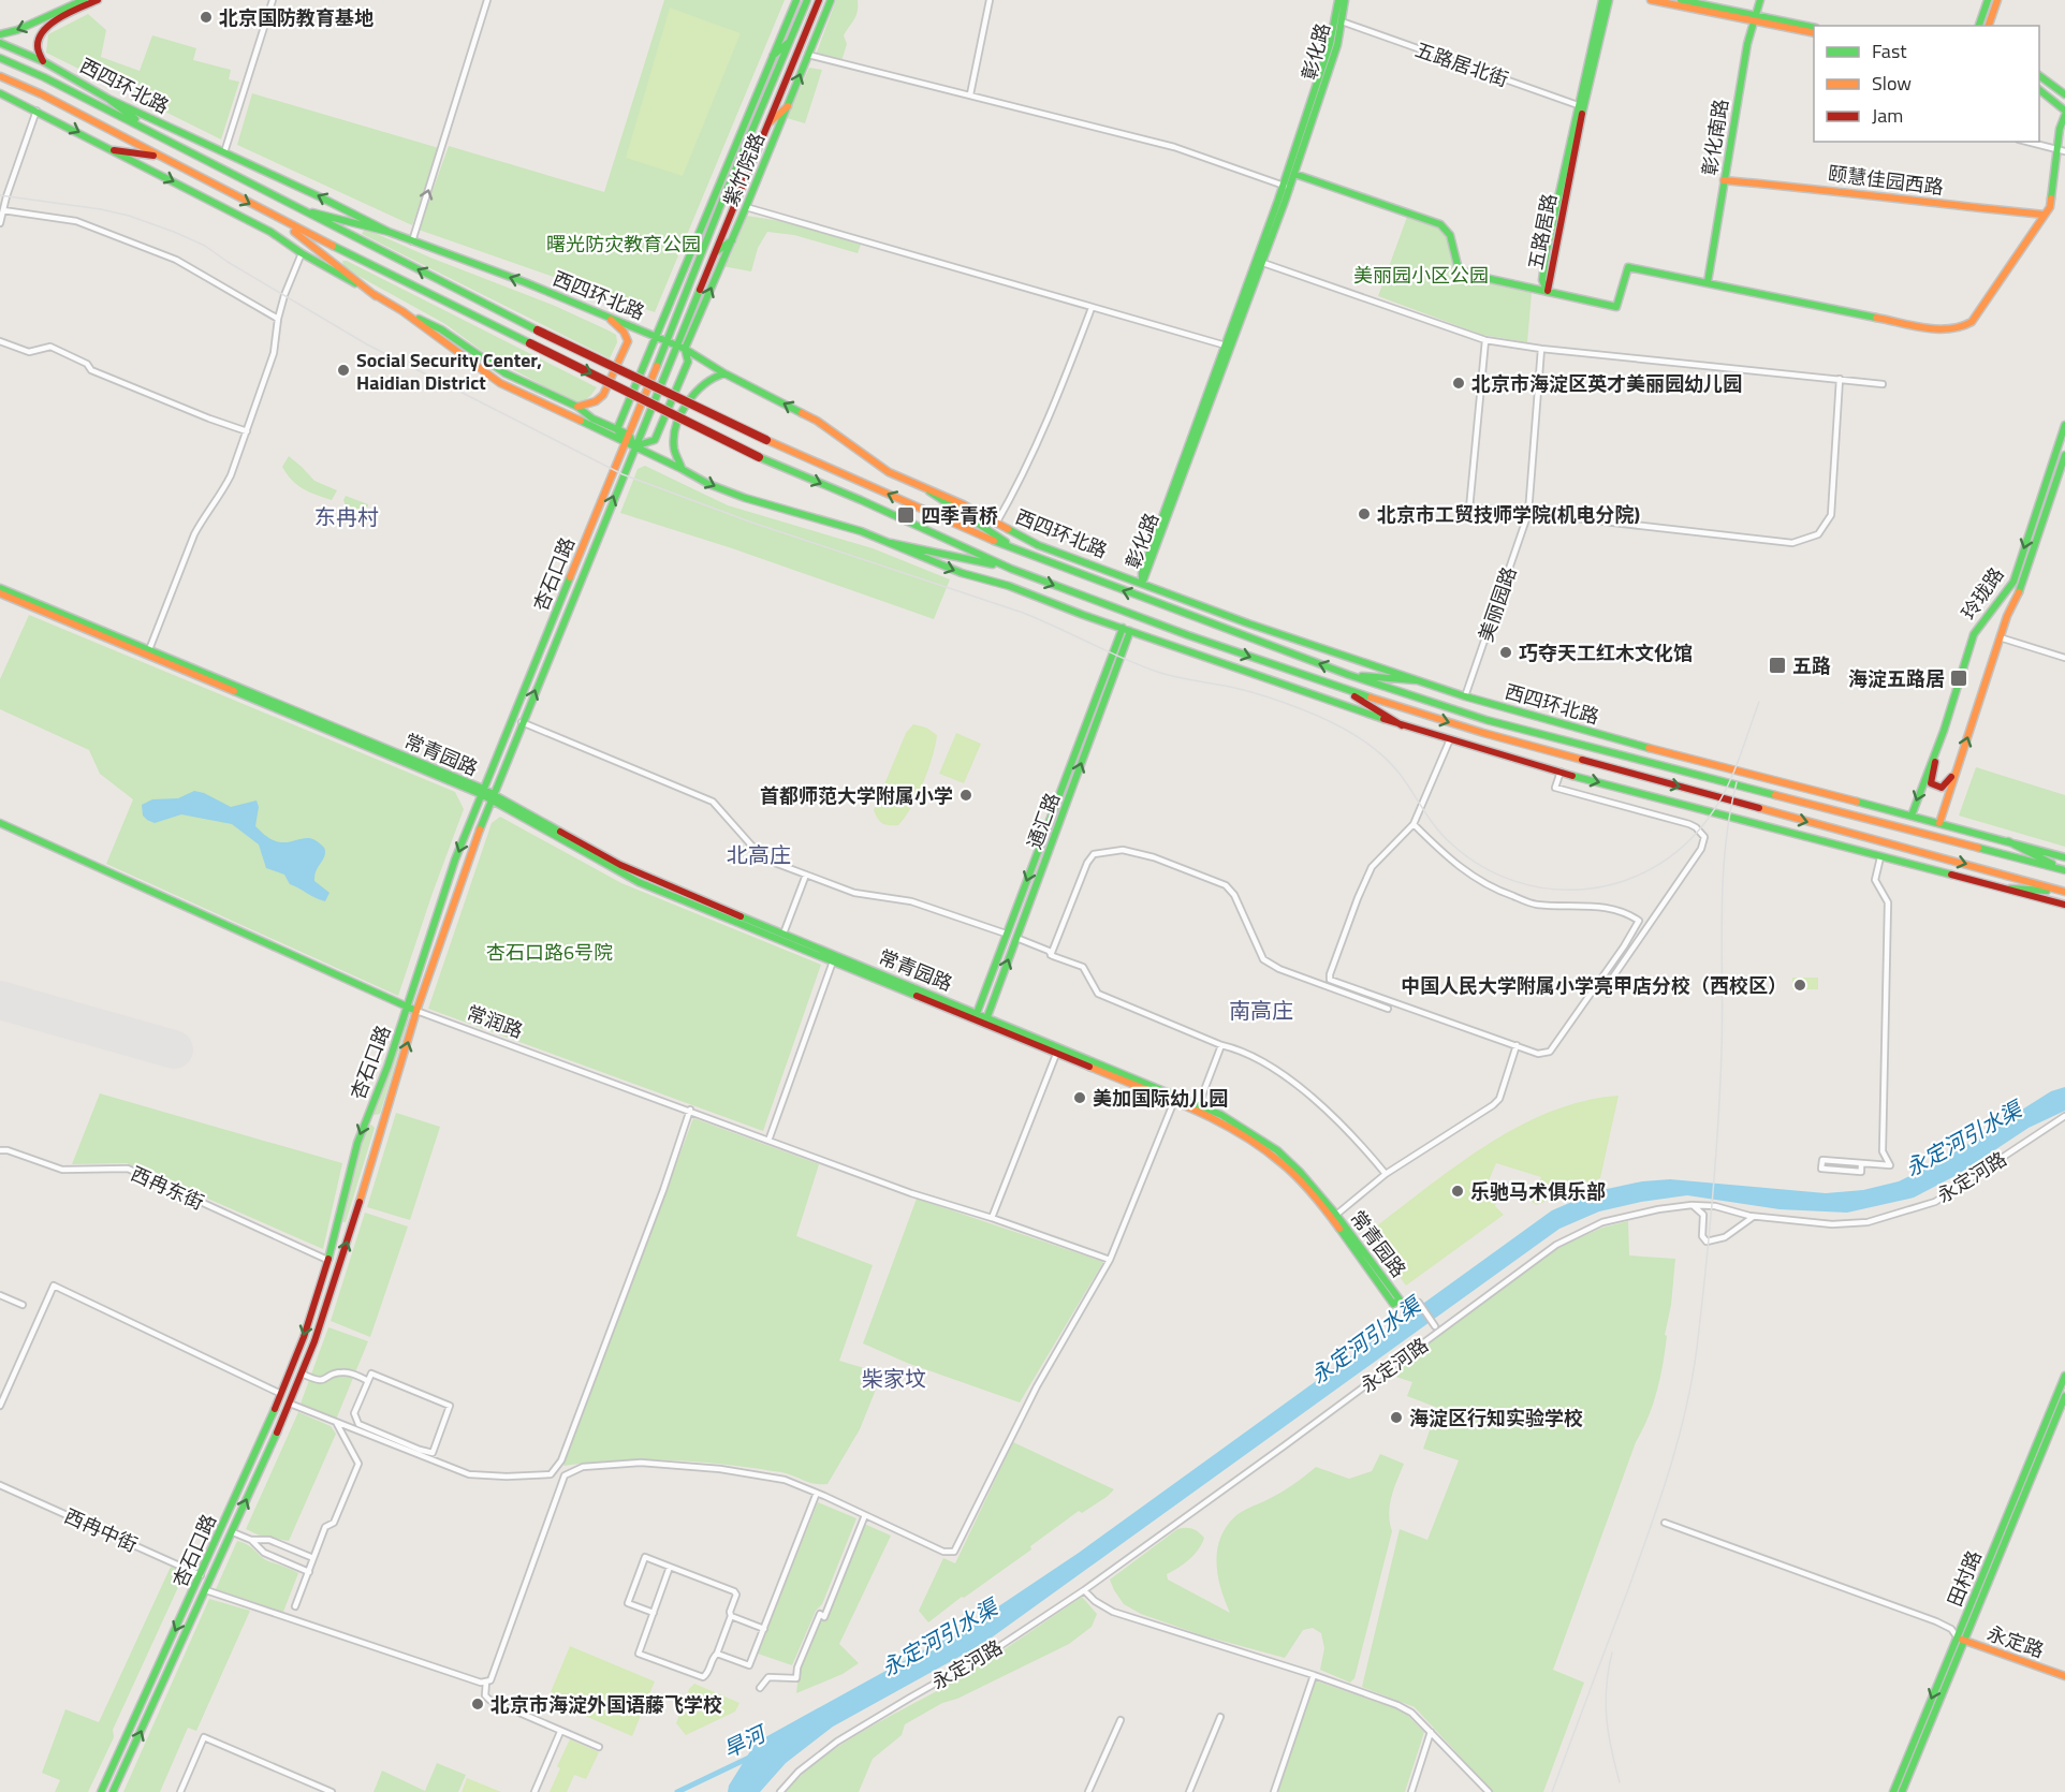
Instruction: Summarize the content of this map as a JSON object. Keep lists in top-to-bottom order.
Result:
{
  "streets": {
    "main road": [
      "彰化路",
      "西四环北路",
      "彰化南路",
      "紫竹院路",
      "颐慧佳园西路",
      "五路居路",
      "杏石口路",
      "玲珑路",
      "常青园路",
      "通汇路",
      "常润路",
      "田村路",
      "永定路"
    ],
    "street": [
      "五路居北街",
      "美丽园路",
      "永定河路",
      "西冉东街",
      "西冉中街"
    ]
  },
  "crossings": [
    ["彰化路", "五路居北街"],
    ["彰化路", "西四环北路"],
    ["五路居北街", "五路居路"],
    ["西四环北路", "紫竹院路"],
    ["西四环北路", "杏石口路"],
    ["西四环北路", "玲珑路"],
    ["西四环北路", "美丽园路"],
    ["紫竹院路", "杏石口路"],
    ["杏石口路", "常青园路"],
    ["杏石口路", "常润路"],
    ["杏石口路", "西冉东街"],
    ["杏石口路", "西冉中街"],
    ["常青园路", "通汇路"],
    ["田村路", "永定路"]
  ],
  "districts": [
    "东冉村",
    "北高庄",
    "南高庄",
    "柴家坟"
  ],
  "water": ["永定河引水渠", "旱河"],
  "parks": ["曙光防灾教育公园", "美丽园小区公园", "杏石口路6号院"],
  "places": {
    "other": [
      "北京国防教育基地",
      "Social Security Center, Haidian District",
      "北京市海淀区英才美丽园幼儿园",
      "北京市工贸技师学院(机电分院)",
      "巧夺天工红木文化馆",
      "首都师范大学附属小学",
      "中国人民大学附属小学亮甲店分校（西校区）",
      "美加国际幼儿园",
      "乐驰马术俱乐部",
      "海淀区行知实验学校",
      "北京市海淀外国语藤飞学校"
    ],
    "transit": ["四季青桥", "五路", "海淀五路居"]
  },
  "legend": ["Fast", "Slow", "Jam"]
}
